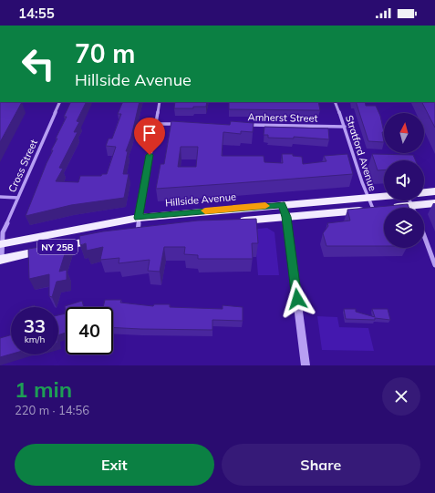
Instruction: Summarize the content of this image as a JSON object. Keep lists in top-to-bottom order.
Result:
{
  "streets": {
    "main road": ["Hillside Avenue", "NY 25B"],
    "street": ["Amherst Street", "Stratford Avenue", "Cross Street"]
  },
  "crossings": [
    ["Amherst Street", "Stratford Avenue"],
    ["Stratford Avenue", "Hillside Avenue"],
    ["Cross Street", "Hillside Avenue"],
    ["Cross Street", "NY 25B"]
  ],
  "north": "top",
  "page": {
    "status": "14:55",
    "turn": ["70 m", "Hillside Avenue"],
    "speed": "33 km/h",
    "limit": "40",
    "heading": ["1 min", "220 m · 14:56"],
    "buttons": ["Exit", "Share"]
  }
}
